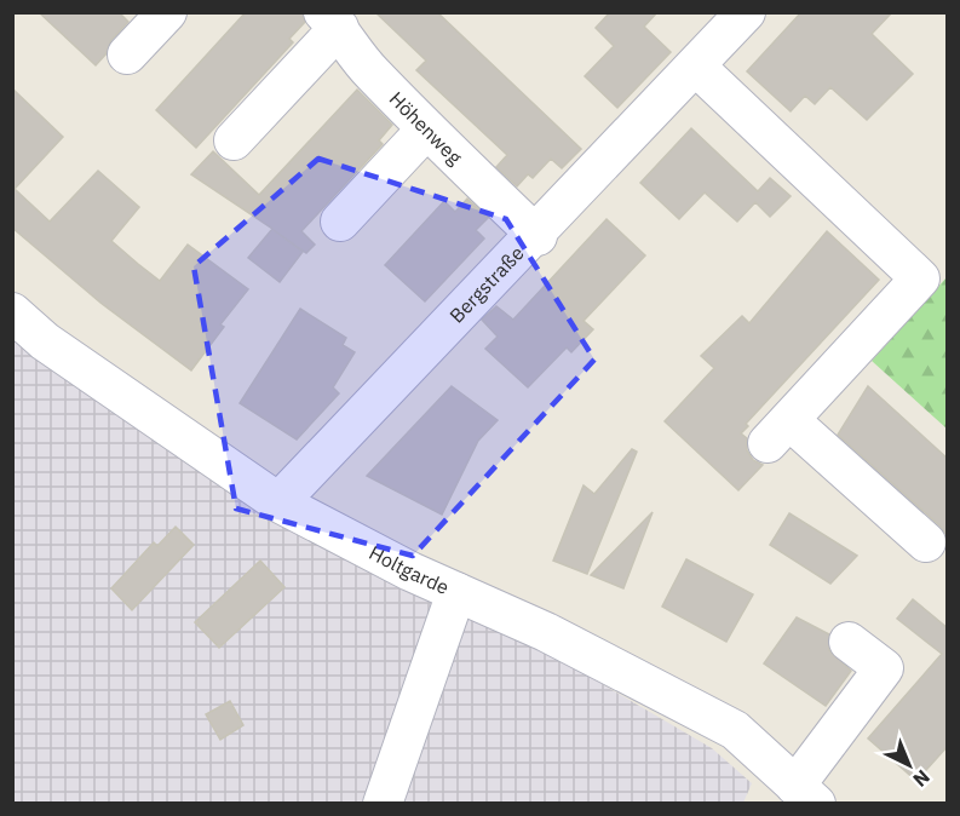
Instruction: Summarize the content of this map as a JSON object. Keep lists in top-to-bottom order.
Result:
{
  "streets": {
    "street": ["Höhenweg", "Bergstraße", "Holtgarde"]
  },
  "crossings": [
    ["Höhenweg", "Bergstraße"],
    ["Bergstraße", "Holtgarde"]
  ],
  "north": "bottom right"
}
